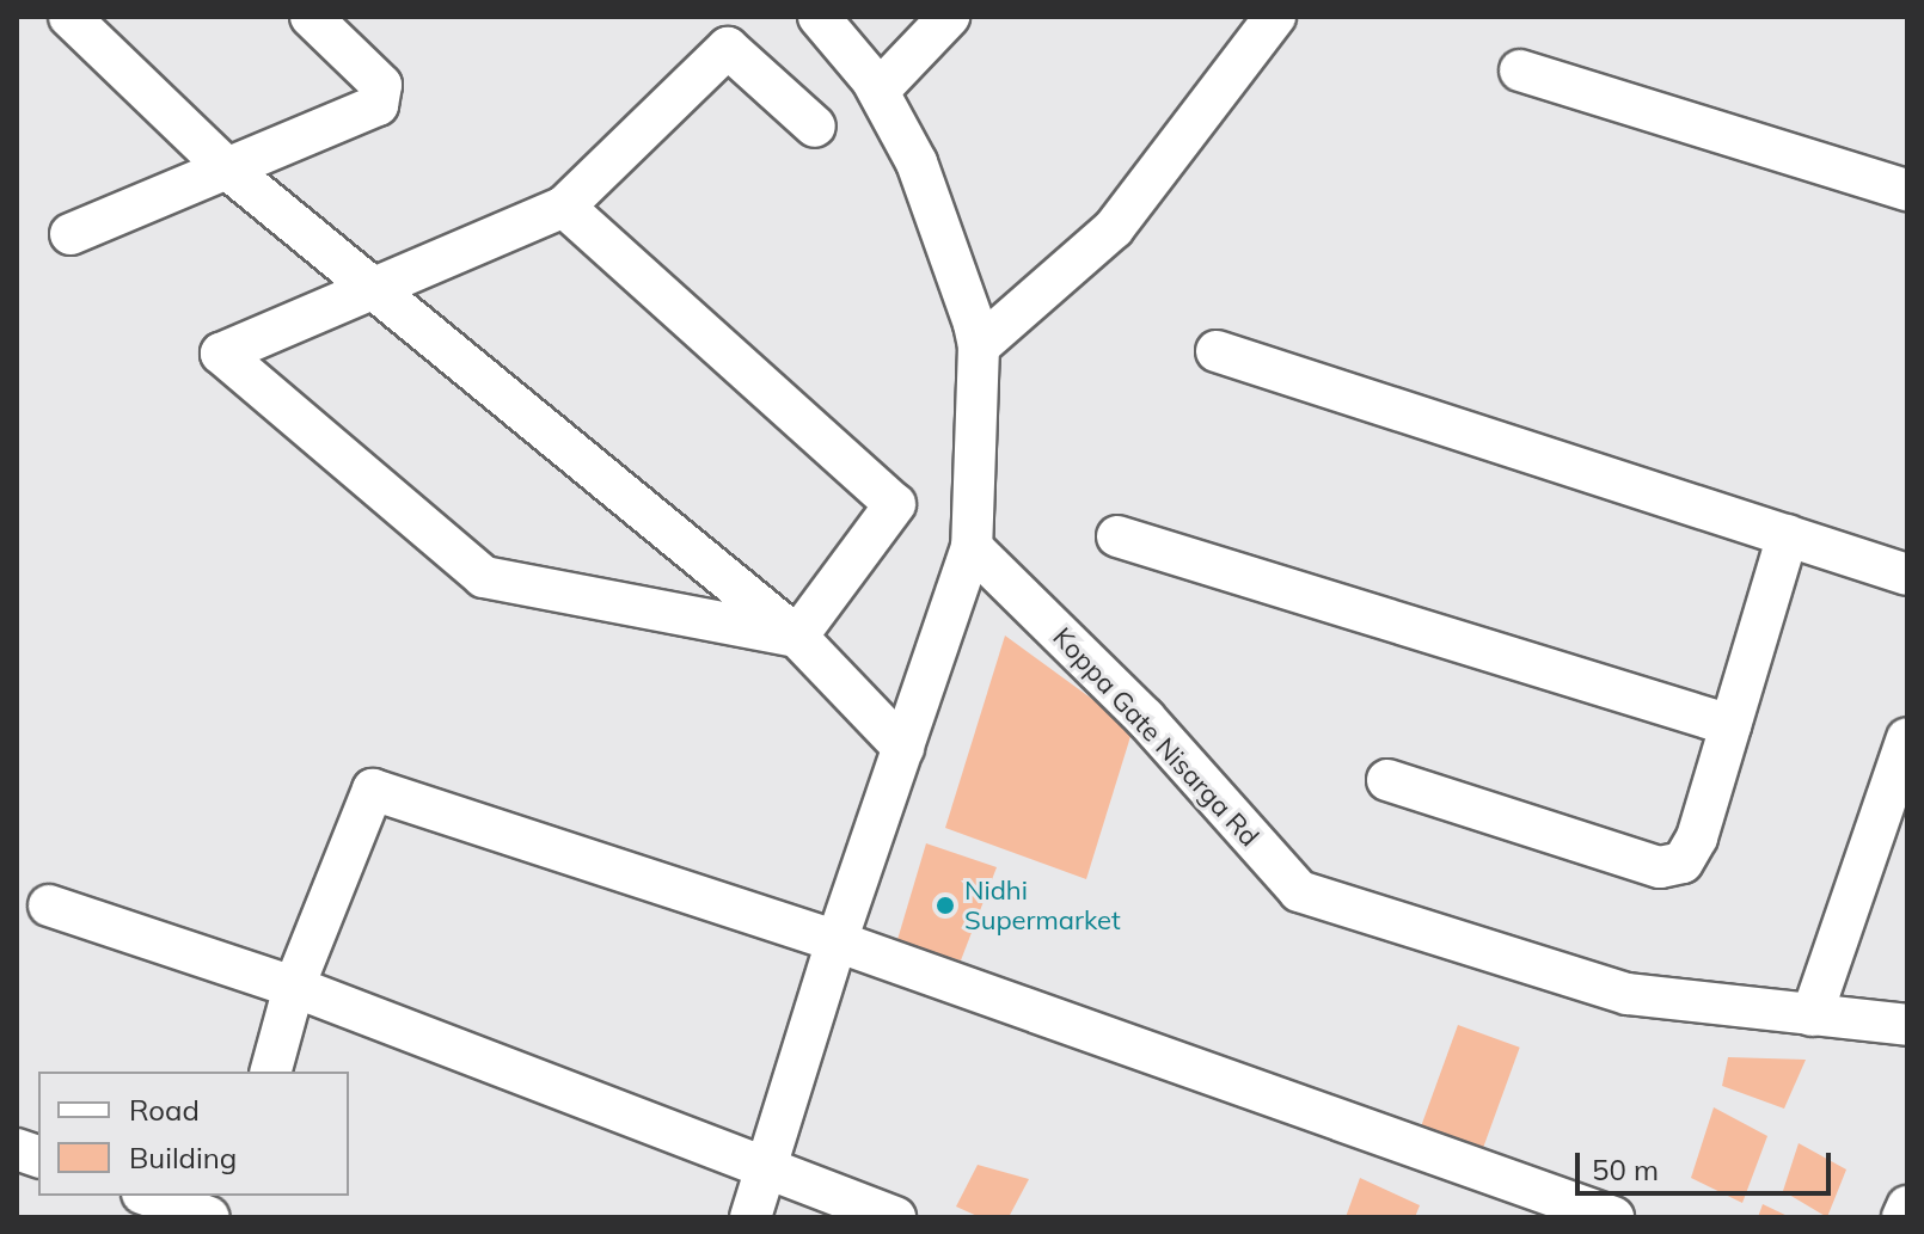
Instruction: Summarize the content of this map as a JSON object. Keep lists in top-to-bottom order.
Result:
{
  "streets": {
    "street": ["Koppa Gate Nisarga Rd"]
  },
  "places": ["Nidhi Supermarket"],
  "legend": ["Road", "Building"],
  "scale_bar": "50 m"
}
